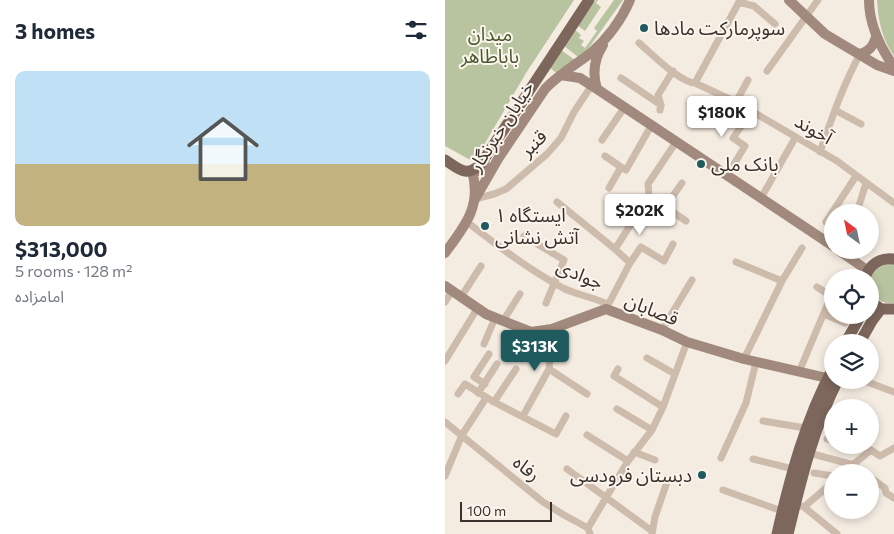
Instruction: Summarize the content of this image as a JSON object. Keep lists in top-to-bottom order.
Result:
{
  "streets": {
    "main road": ["خیابان خبرنگار", "قصابان"],
    "street": [
      "آخوند",
      "قنبر",
      "جوادی",
      "رفاه"
    ]
  },
  "crossings": [
    ["خیابان خبرنگار", "قنبر"],
    ["خیابان خبرنگار", "جوادی"],
    ["جوادی", "قصابان"]
  ],
  "parks": ["میدان باباطاهر"],
  "places": [
    "سوپرمارکت مادها",
    "بانک ملی",
    "ایستگاه ۱ آتش نشانی",
    "دبستان فرودسی"
  ],
  "scale_bar": "100 m",
  "north": "top left",
  "page": {
    "heading": "3 homes",
    "list": [
      {
        "name": "$313,000",
        "note": "5 rooms · 128 m² · امامزاده"
      }
    ],
    "price": ["$180K", "$202K", "$313K"],
    "map_buttons": ["+", "−"],
    "scale": "100 m"
  }
}
